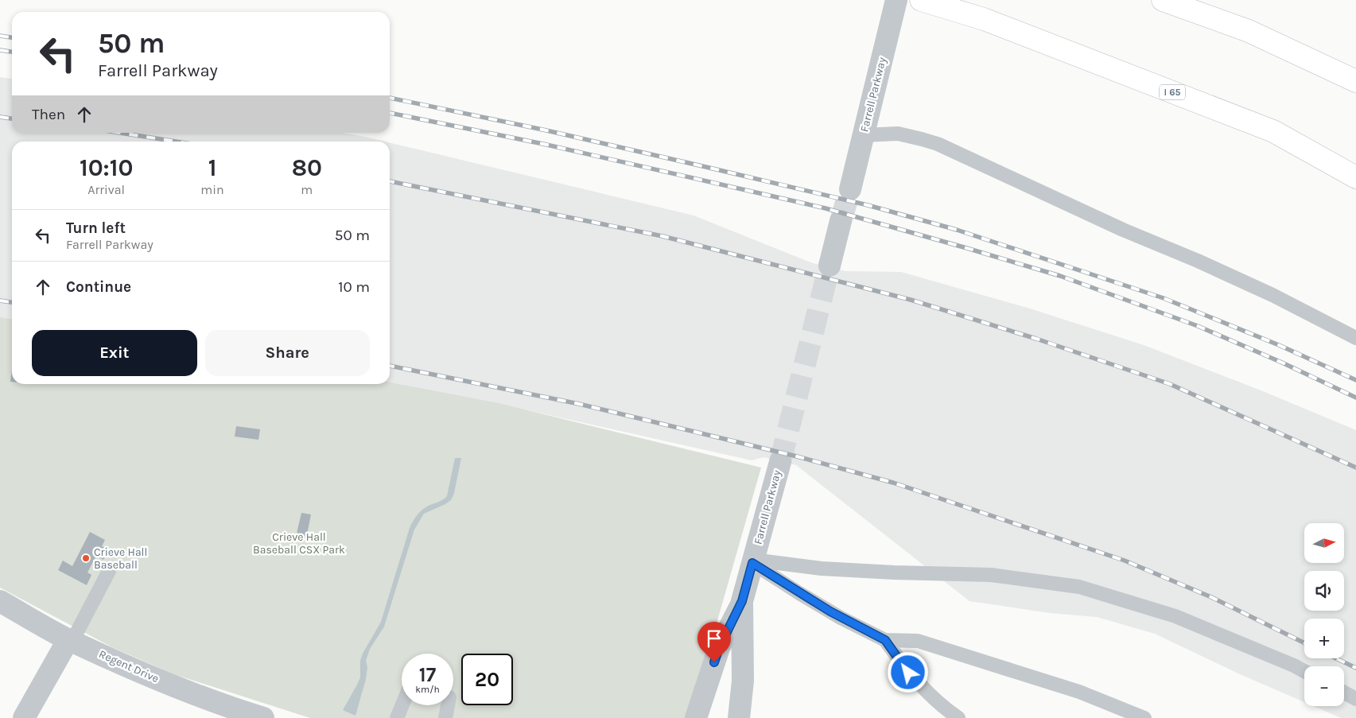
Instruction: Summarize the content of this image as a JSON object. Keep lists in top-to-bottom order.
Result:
{
  "streets": {
    "highway": ["I 65"],
    "street": ["Farrell Parkway", "Regent Drive"]
  },
  "parks": ["Crieve Hall Baseball CSX Park"],
  "places": ["Crieve Hall Baseball"],
  "north": "right",
  "page": {
    "turn": ["50 m", "Farrell Parkway"],
    "then": "Then",
    "eta": [
      "10:10",
      "Arrival",
      "1",
      "min",
      "80",
      "m"
    ],
    "list": [
      {
        "name": "Turn left",
        "note": "Farrell Parkway",
        "value": "50 m"
      },
      {
        "name": "Continue",
        "value": "10 m"
      }
    ],
    "buttons": ["Exit", "Share"],
    "map_buttons": ["+", "−"],
    "speed": "17 km/h",
    "limit": "20"
  }
}
